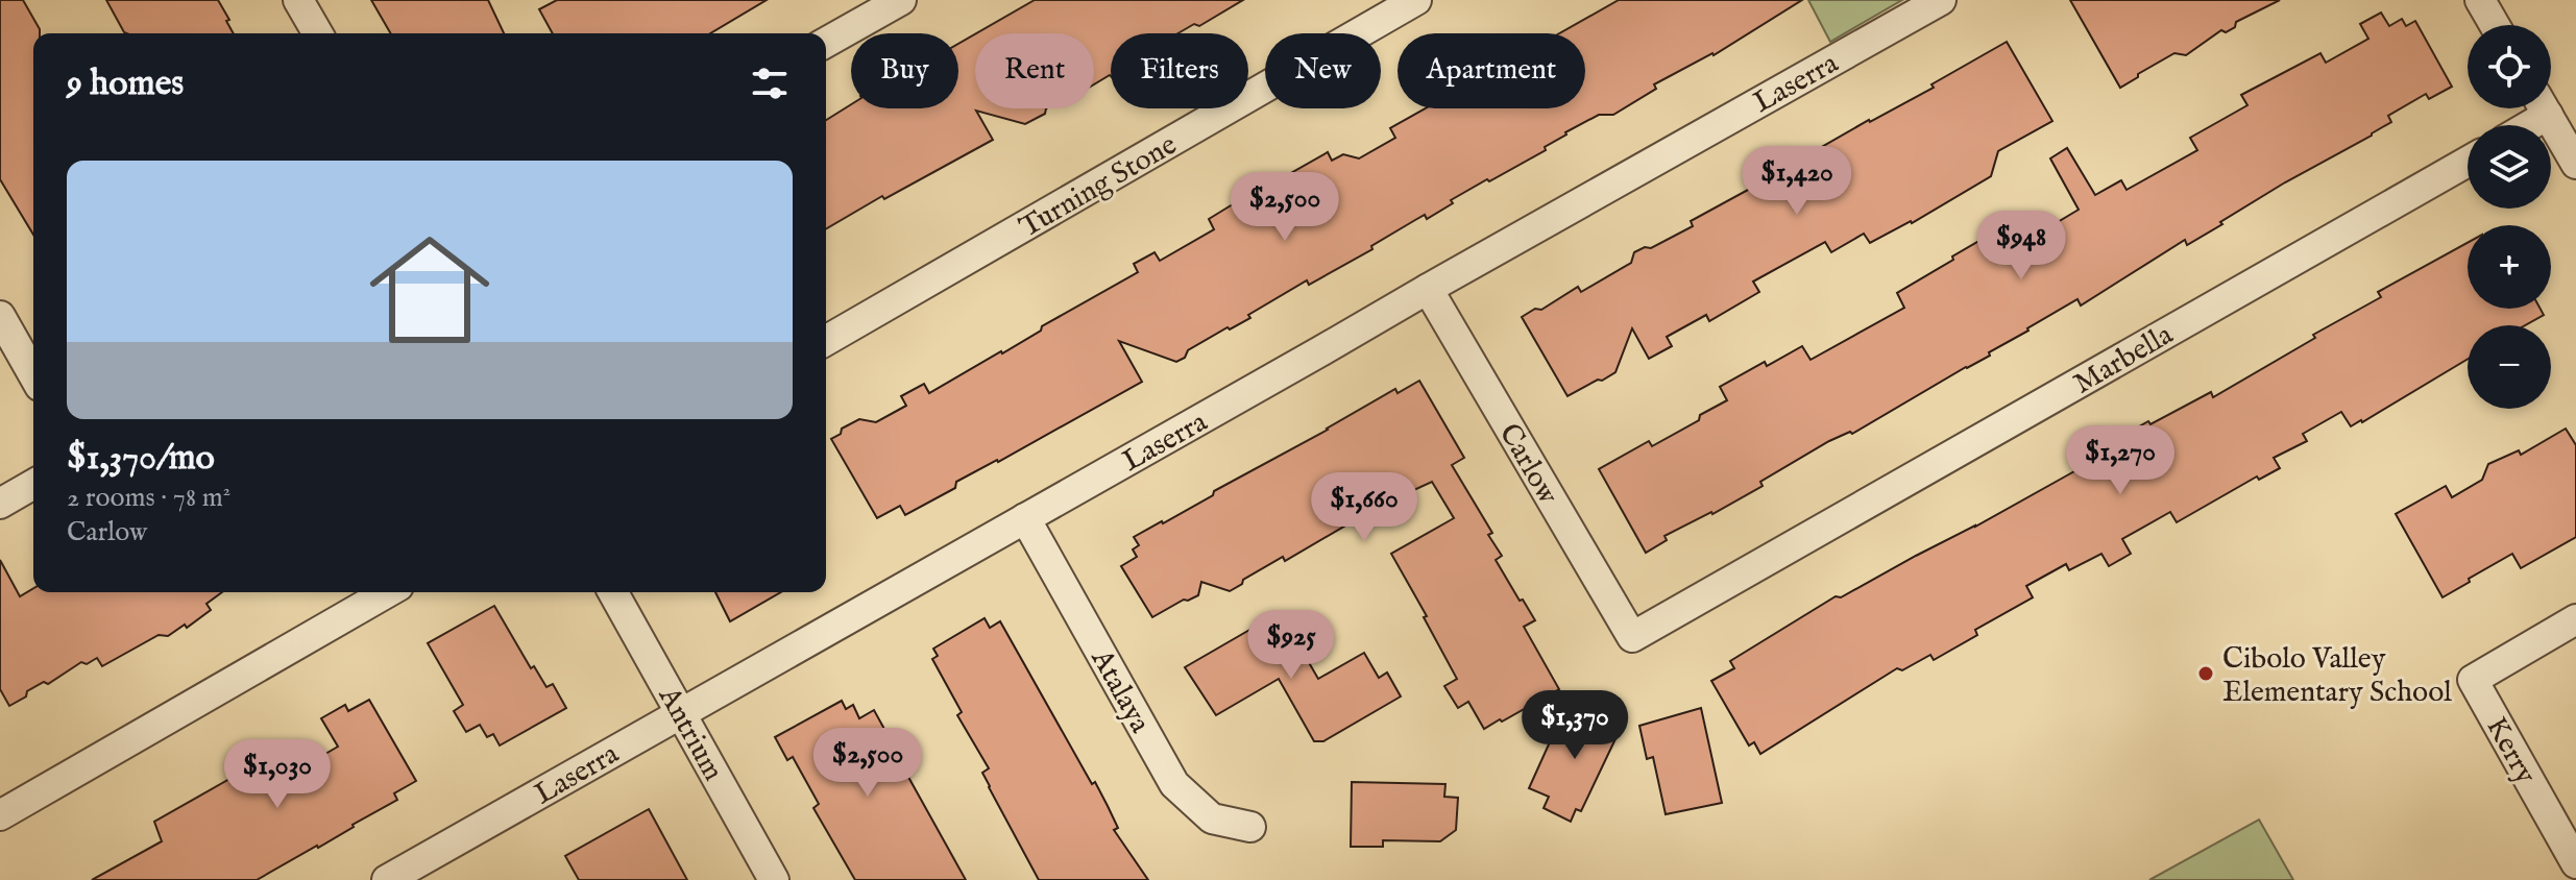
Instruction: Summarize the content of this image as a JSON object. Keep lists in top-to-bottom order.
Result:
{
  "streets": {
    "street": [
      "Laserra",
      "Turning Stone",
      "Marbella",
      "Carlow",
      "Atalaya",
      "Antrium",
      "Kerry"
    ]
  },
  "crossings": [
    ["Laserra", "Carlow"],
    ["Laserra", "Atalaya"],
    ["Laserra", "Antrium"],
    ["Marbella", "Carlow"]
  ],
  "places": ["Cibolo Valley Elementary School"],
  "page": {
    "map_buttons": ["+", "−"],
    "chip": [
      "Buy",
      "Rent",
      "Filters",
      "New",
      "Apartment"
    ],
    "heading": "9 homes",
    "list": [
      {
        "name": "$1,370/mo",
        "note": "2 rooms · 78 m² · Carlow"
      }
    ],
    "price": [
      "$1,420",
      "$2,500",
      "$948",
      "$1,270",
      "$1,660",
      "$925",
      "$1,370",
      "$2,500",
      "$1,030"
    ]
  }
}
